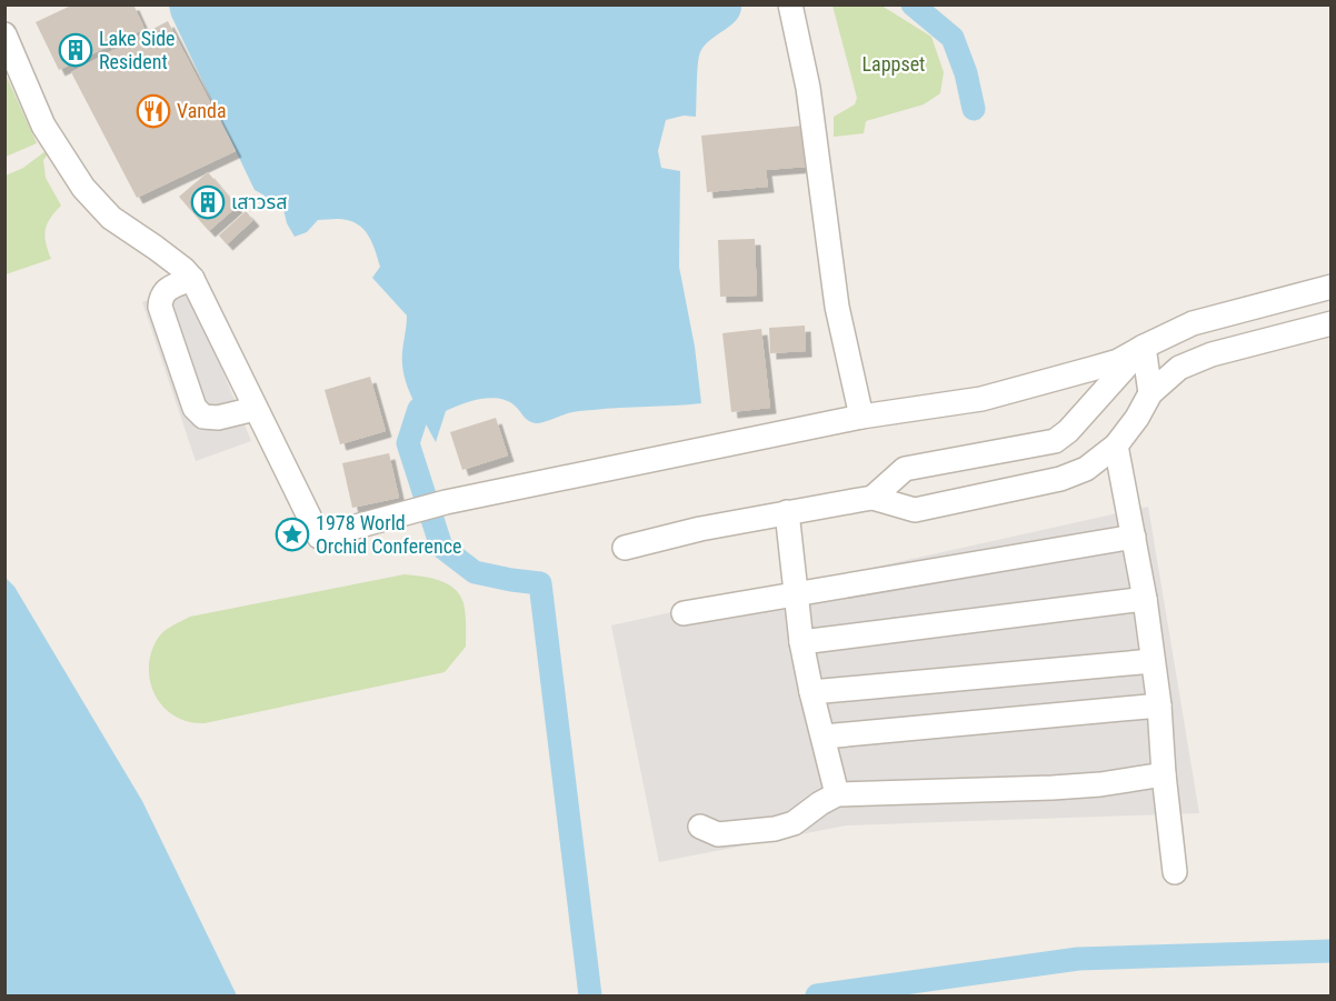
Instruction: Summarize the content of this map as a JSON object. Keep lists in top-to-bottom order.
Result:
{
  "parks": ["Lappset"],
  "places": {
    "building": ["Lake Side Resident", "เสาวรส"],
    "restaurant": ["Vanda"],
    "place": ["1978 World Orchid Conference"]
  }
}
